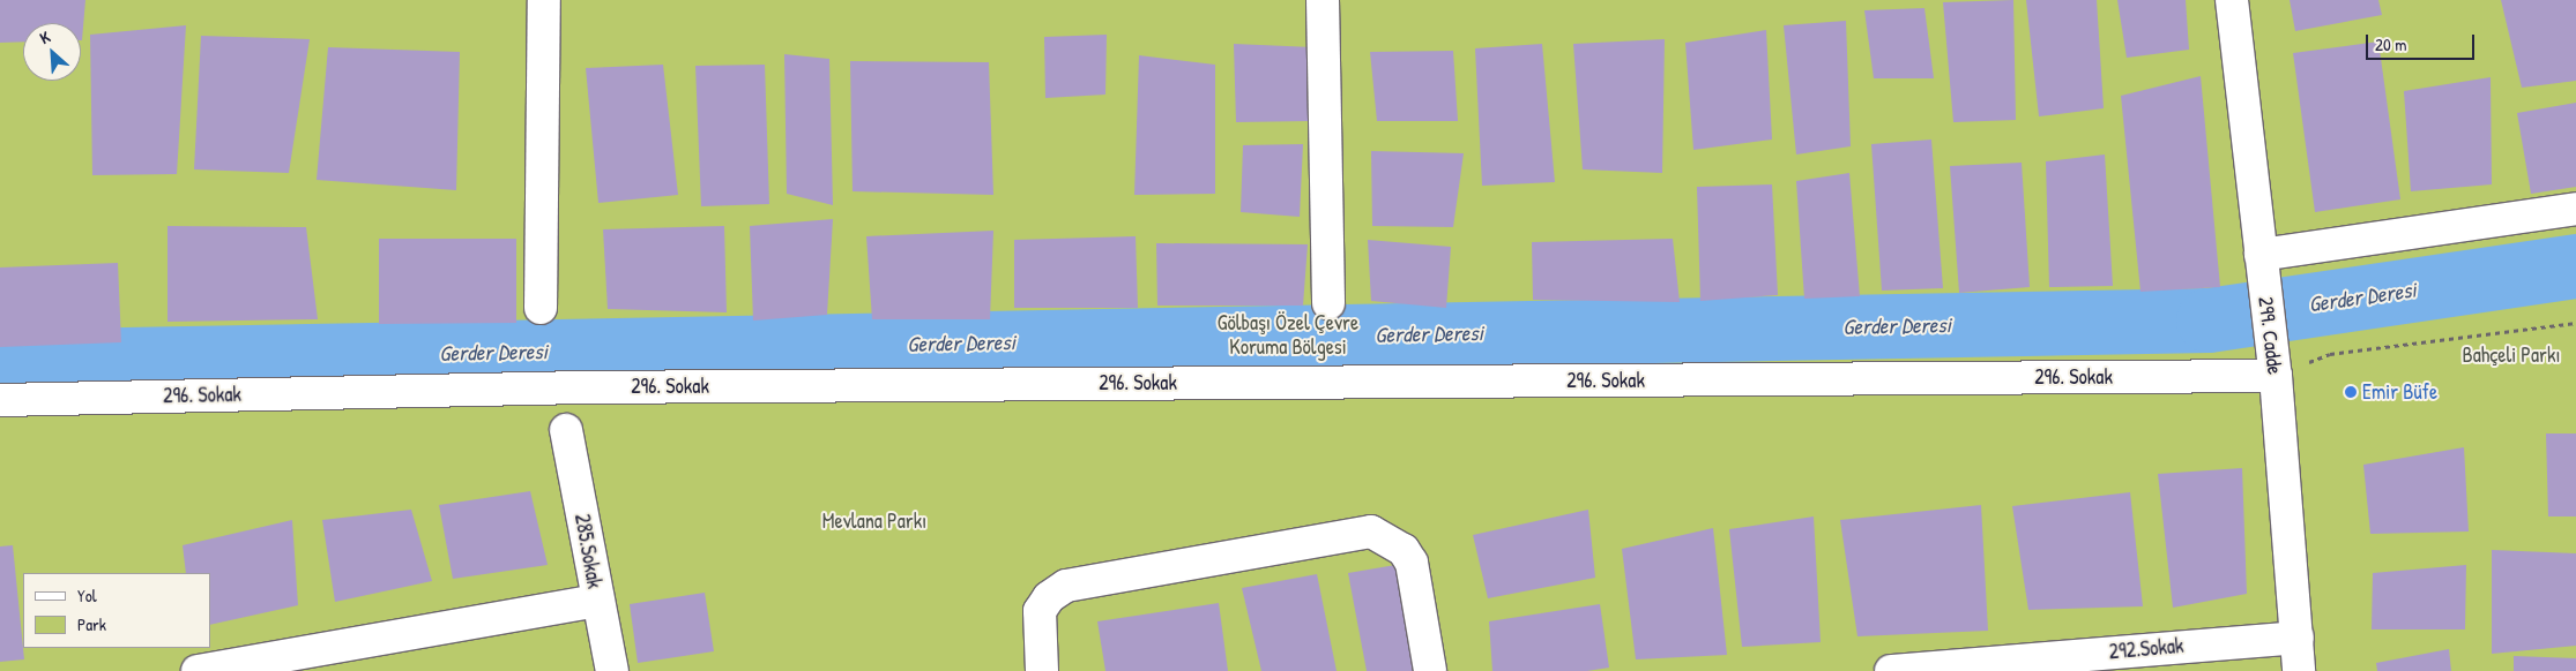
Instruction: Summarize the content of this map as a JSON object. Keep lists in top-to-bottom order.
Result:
{
  "streets": {
    "street": [
      "299. Cadde",
      "296. Sokak",
      "285.Sokak",
      "292.Sokak"
    ]
  },
  "crossings": [
    ["299. Cadde", "296. Sokak"],
    ["299. Cadde", "292.Sokak"]
  ],
  "water": ["Gerder Deresi"],
  "parks": ["Gölbaşı Özel Çevre Koruma Bölgesi", "Bahçeli Parkı", "Mevlana Parkı"],
  "places": ["Emir Büfe"],
  "legend": ["Yol", "Park"],
  "scale_bar": "20 m",
  "north": "top left"
}
